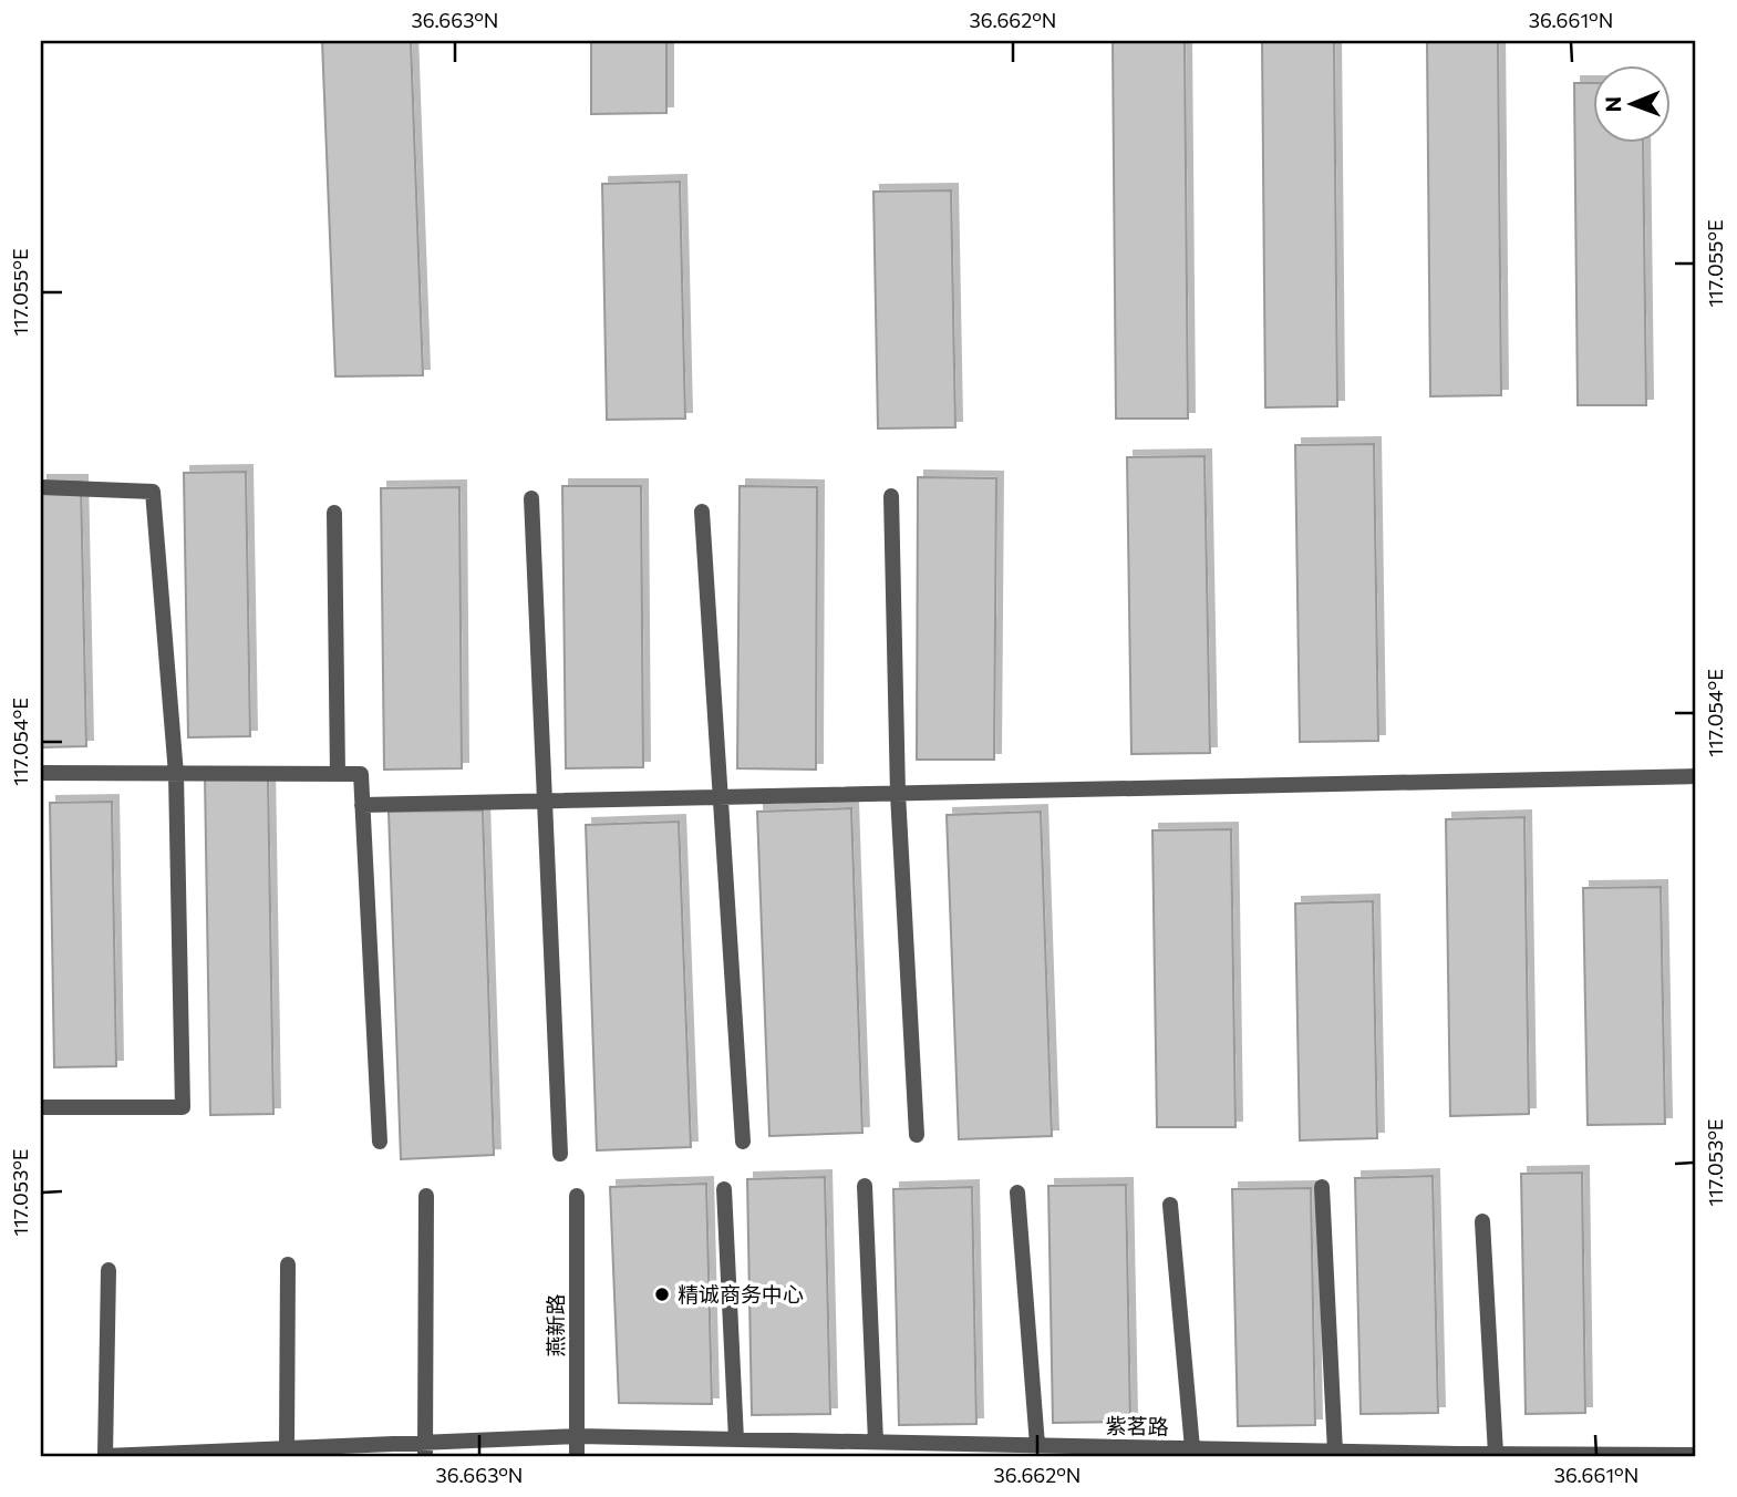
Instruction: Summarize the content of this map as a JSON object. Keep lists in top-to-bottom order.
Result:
{
  "streets": {
    "street": ["燕新路", "紫茗路"]
  },
  "crossings": [
    ["燕新路", "紫茗路"]
  ],
  "places": ["精诚商务中心"],
  "north": "left",
  "coordinates": [
    "36.663°N",
    "36.662°N",
    "36.661°N",
    "117.055°E",
    "117.054°E",
    "117.053°E"
  ]
}
